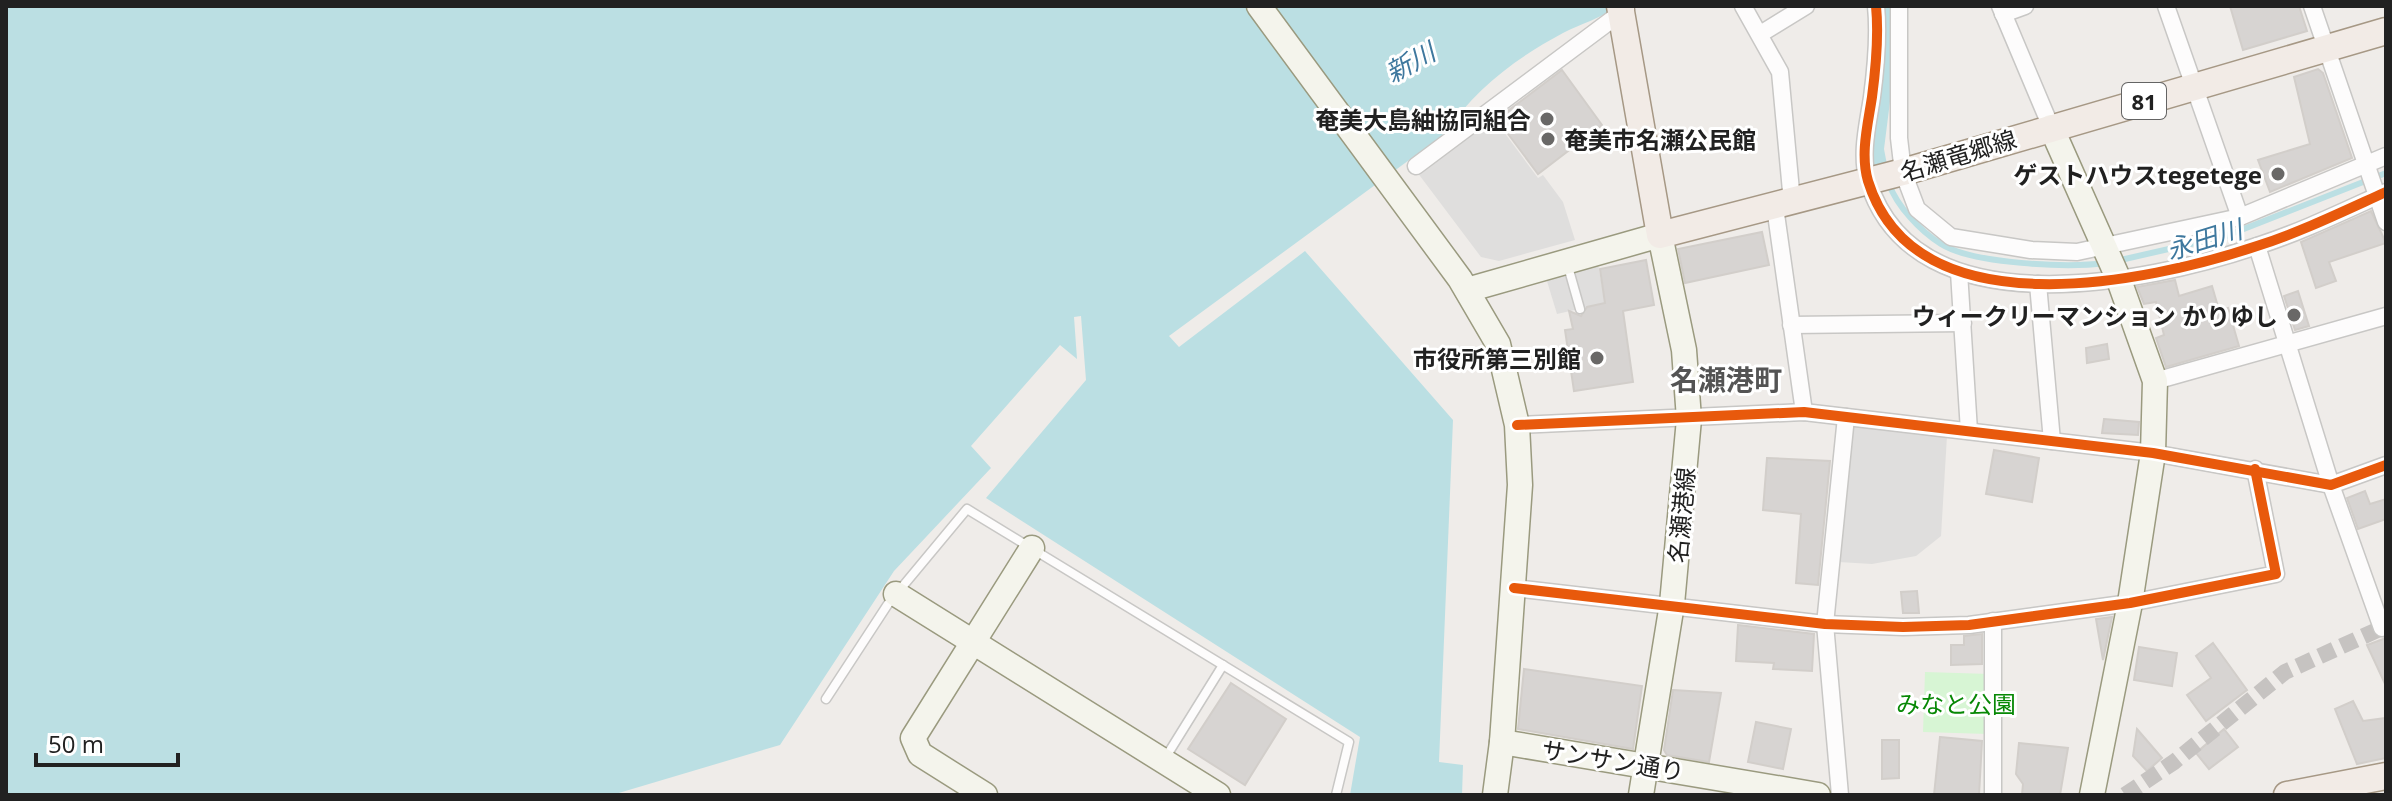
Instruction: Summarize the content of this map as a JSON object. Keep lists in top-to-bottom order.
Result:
{
  "streets": {
    "main road": ["81", "名瀬竜郷線"],
    "street": ["名瀬港線", "サンサン通り"]
  },
  "crossings": [
    ["名瀬竜郷線", "名瀬港線"],
    ["名瀬港線", "サンサン通り"]
  ],
  "districts": ["名瀬港町"],
  "water": ["新川", "永田川"],
  "parks": ["みなと公園"],
  "places": [
    "奄美大島紬協同組合",
    "奄美市名瀬公民館",
    "ゲストハウスtegetege",
    "ウィークリーマンション かりゆし",
    "市役所第三別館"
  ],
  "scale_bar": "50 m"
}
